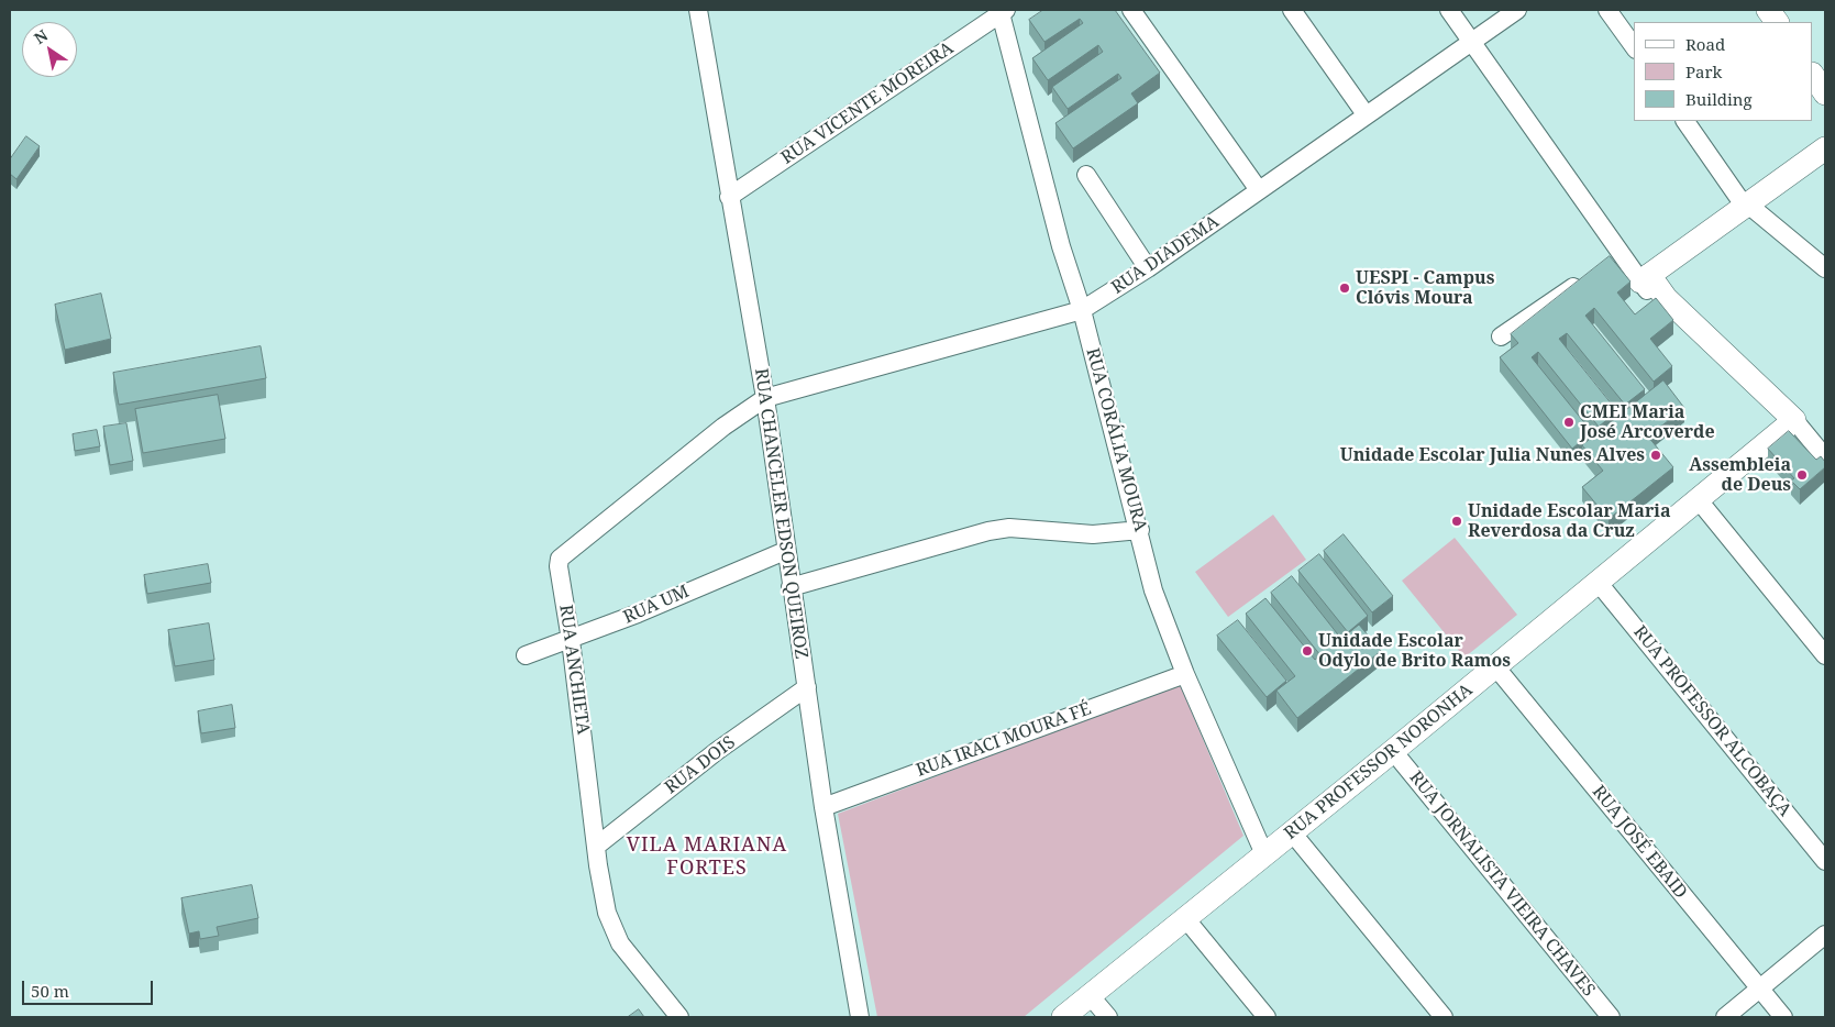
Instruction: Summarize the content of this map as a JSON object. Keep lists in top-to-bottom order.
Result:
{
  "streets": {
    "street": [
      "RUA VICENTE MOREIRA",
      "RUA DIADEMA",
      "RUA CORÁLIA MOURA",
      "RUA CHANCELER EDSON QUEIROZ",
      "RUA UM",
      "RUA ANCHIETA",
      "RUA PROFESSOR ALCOBAÇA",
      "RUA IRACI MOURA FÉ",
      "RUA PROFESSOR NORONHA",
      "RUA DOIS",
      "RUA JOSÉ EBAID",
      "RUA JORNALISTA VIEIRA CHAVES"
    ]
  },
  "crossings": [
    ["RUA VICENTE MOREIRA", "RUA CORÁLIA MOURA"],
    ["RUA VICENTE MOREIRA", "RUA CHANCELER EDSON QUEIROZ"],
    ["RUA DIADEMA", "RUA CORÁLIA MOURA"],
    ["RUA DIADEMA", "RUA CHANCELER EDSON QUEIROZ"],
    ["RUA DIADEMA", "RUA ANCHIETA"],
    ["RUA CORÁLIA MOURA", "RUA IRACI MOURA FÉ"],
    ["RUA CORÁLIA MOURA", "RUA PROFESSOR NORONHA"],
    ["RUA CHANCELER EDSON QUEIROZ", "RUA UM"],
    ["RUA CHANCELER EDSON QUEIROZ", "RUA ANCHIETA"],
    ["RUA CHANCELER EDSON QUEIROZ", "RUA IRACI MOURA FÉ"],
    ["RUA CHANCELER EDSON QUEIROZ", "RUA DOIS"],
    ["RUA UM", "RUA ANCHIETA"],
    ["RUA ANCHIETA", "RUA DOIS"],
    ["RUA PROFESSOR ALCOBAÇA", "RUA PROFESSOR NORONHA"],
    ["RUA PROFESSOR NORONHA", "RUA JOSÉ EBAID"],
    ["RUA PROFESSOR NORONHA", "RUA JORNALISTA VIEIRA CHAVES"]
  ],
  "districts": ["VILA MARIANA FORTES"],
  "places": [
    "UESPI - Campus Clóvis Moura",
    "CMEI Maria José Arcoverde",
    "Unidade Escolar Julia Nunes Alves",
    "Assembleia de Deus",
    "Unidade Escolar Maria Reverdosa da Cruz",
    "Unidade Escolar Odylo de Brito Ramos"
  ],
  "legend": ["Road", "Park", "Building"],
  "scale_bar": "50 m",
  "north": "top left"
}
